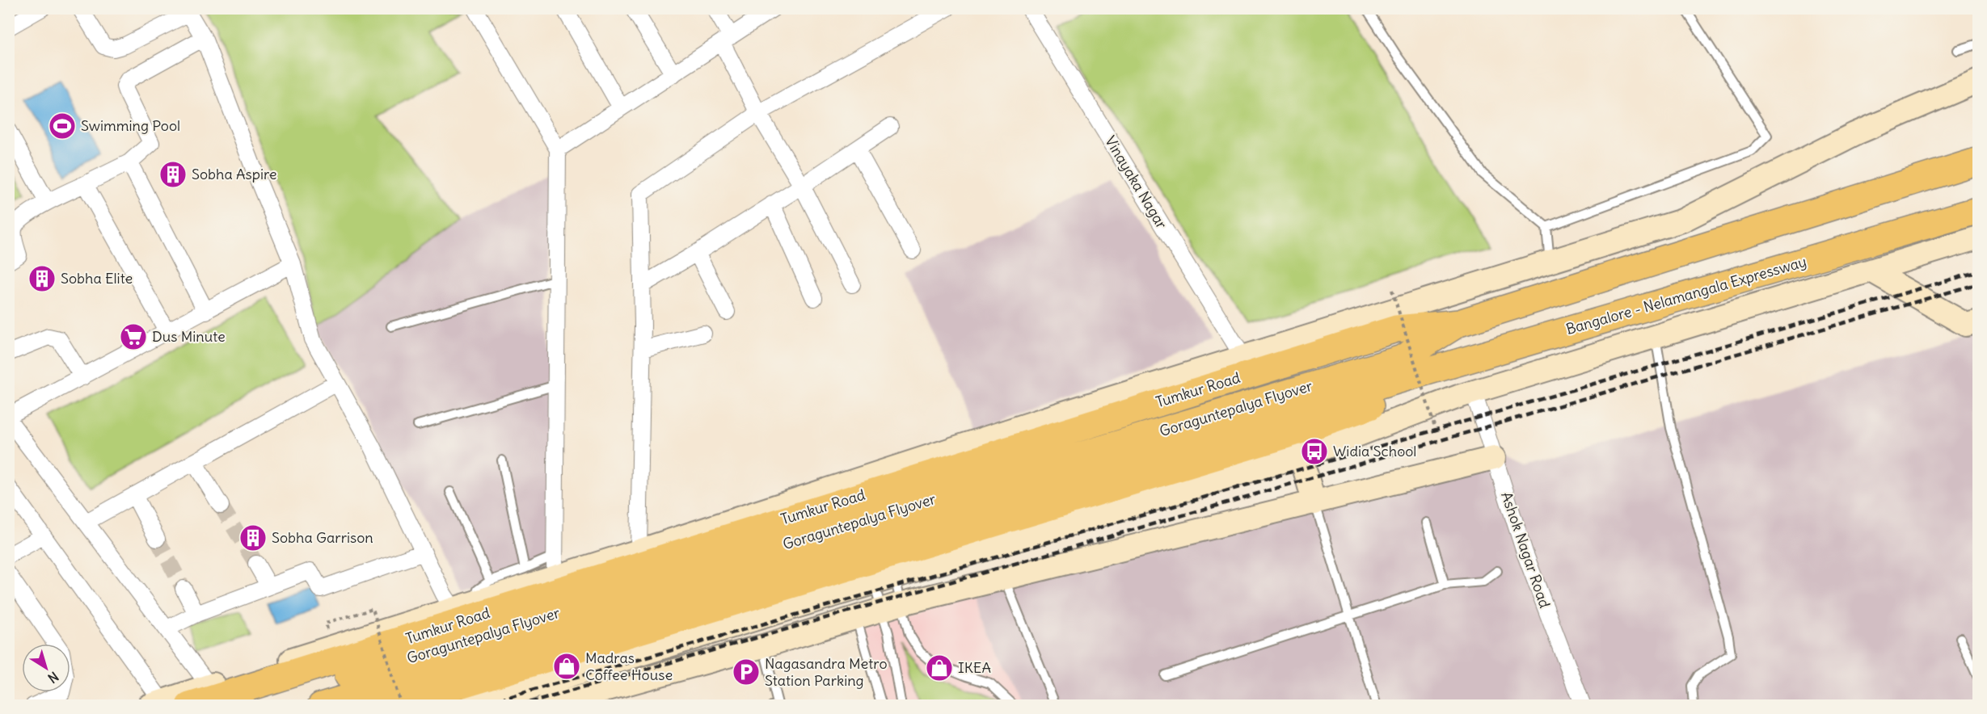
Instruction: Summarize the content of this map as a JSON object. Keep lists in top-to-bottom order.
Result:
{
  "streets": {
    "highway": ["Bangalore - Nelamangala Expressway", "Tumkur Road", "Goraguntepalya Flyover"],
    "street": ["Vinayaka Nagar", "Ashok Nagar Road"]
  },
  "crossings": [
    ["Bangalore - Nelamangala Expressway", "Goraguntepalya Flyover"],
    ["Tumkur Road", "Goraguntepalya Flyover"]
  ],
  "places": {
    "sports": ["Swimming Pool"],
    "building": ["Sobha Aspire", "Sobha Elite", "Sobha Garrison"],
    "supermarket": ["Dus Minute"],
    "bus stop": ["Widia School"],
    "shop": ["Madras Coffee House", "IKEA"],
    "parking": ["Nagasandra Metro Station Parking"]
  },
  "north": "bottom right"
}
